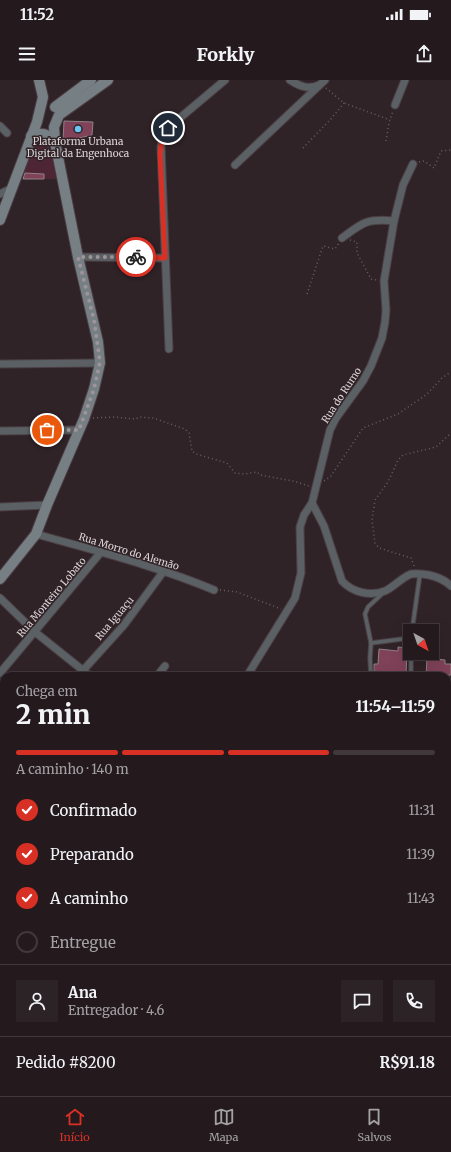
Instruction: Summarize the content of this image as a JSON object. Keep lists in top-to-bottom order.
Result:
{
  "streets": {
    "street": [
      "Rua do Rumo",
      "Rua Morro do Alemão",
      "Rua Monteiro Lobato",
      "Rua Iguaçu"
    ]
  },
  "crossings": [
    ["Rua Morro do Alemão", "Rua Monteiro Lobato"],
    ["Rua Morro do Alemão", "Rua Iguaçu"]
  ],
  "places": ["Plataforma Urbana Digital da Engenhoca"],
  "north": "bottom right",
  "page": {
    "status": "11:52",
    "header": "Forkly",
    "heading": ["2 min", "Chega em", "11:54–11:59"],
    "panel": [
      "Ana",
      "Entregador · 4.6",
      "Pedido #8200",
      "R$91.18"
    ],
    "bar": "A caminho · 140 m",
    "list": [
      ["Confirmado", "11:31"],
      ["Preparando", "11:39"],
      ["A caminho", "11:43"],
      "Entregue"
    ],
    "tabs": ["Início", "Mapa", "Salvos"]
  }
}
